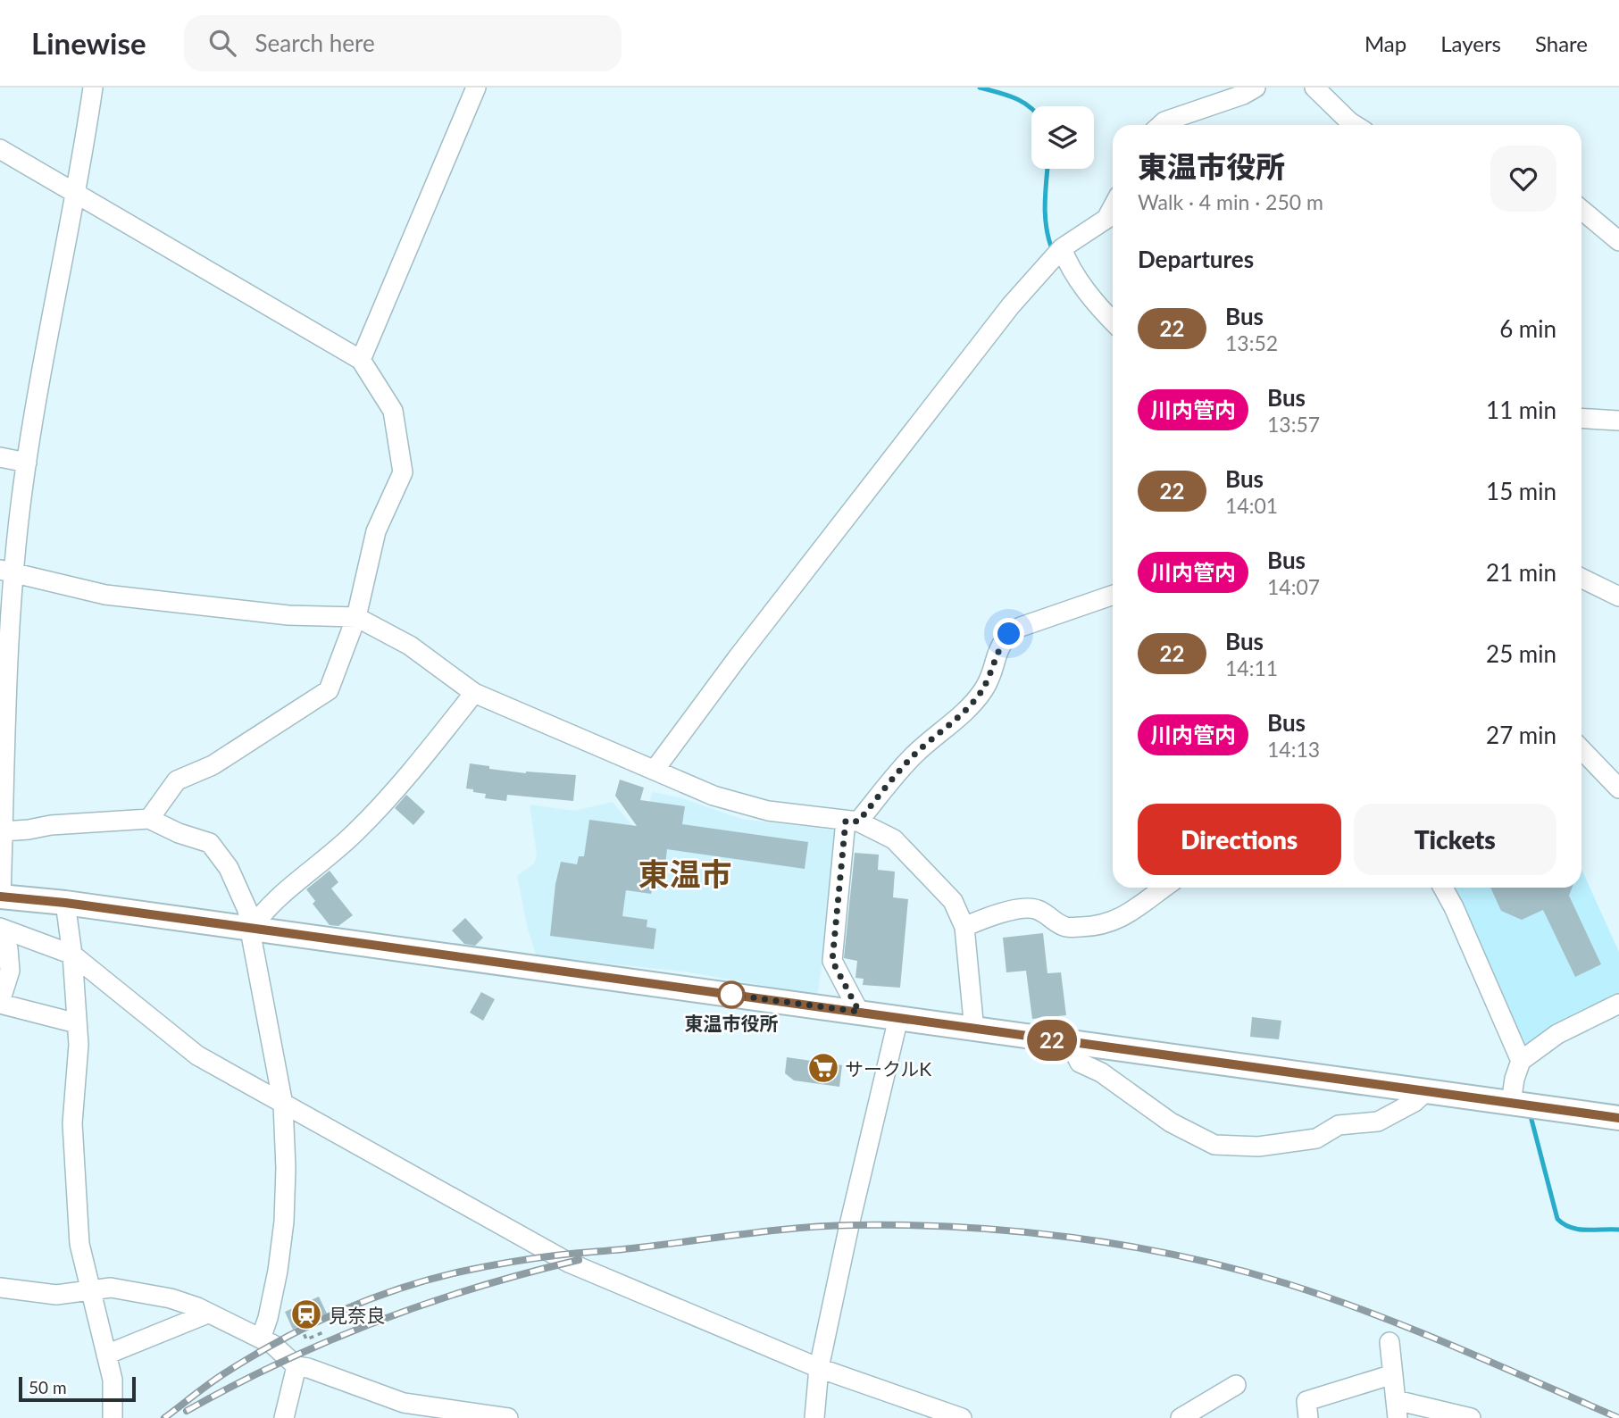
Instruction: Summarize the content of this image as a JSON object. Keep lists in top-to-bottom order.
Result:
{
  "districts": ["東温市"],
  "places": {
    "other": ["東温市役所"],
    "supermarket": ["サークルK"],
    "station": ["見奈良"]
  },
  "lines": ["bus line 22"],
  "scale_bar": "50 m",
  "page": {
    "header": "Linewise",
    "search": "Search here",
    "nav": ["Map", "Layers", "Share"],
    "on_map": "22",
    "heading": [
      ["東温市役所", "Walk · 4 min · 250 m"],
      "Departures"
    ],
    "list": [
      {
        "mark": "22",
        "name": "Bus",
        "note": "13:52",
        "value": "6 min"
      },
      {
        "mark": "川内管内",
        "name": "Bus",
        "note": "13:57",
        "value": "11 min"
      },
      {
        "mark": "22",
        "name": "Bus",
        "note": "14:01",
        "value": "15 min"
      },
      {
        "mark": "川内管内",
        "name": "Bus",
        "note": "14:07",
        "value": "21 min"
      },
      {
        "mark": "22",
        "name": "Bus",
        "note": "14:11",
        "value": "25 min"
      },
      {
        "mark": "川内管内",
        "name": "Bus",
        "note": "14:13",
        "value": "27 min"
      }
    ],
    "buttons": ["Directions", "Tickets"],
    "scale": "50 m"
  }
}
